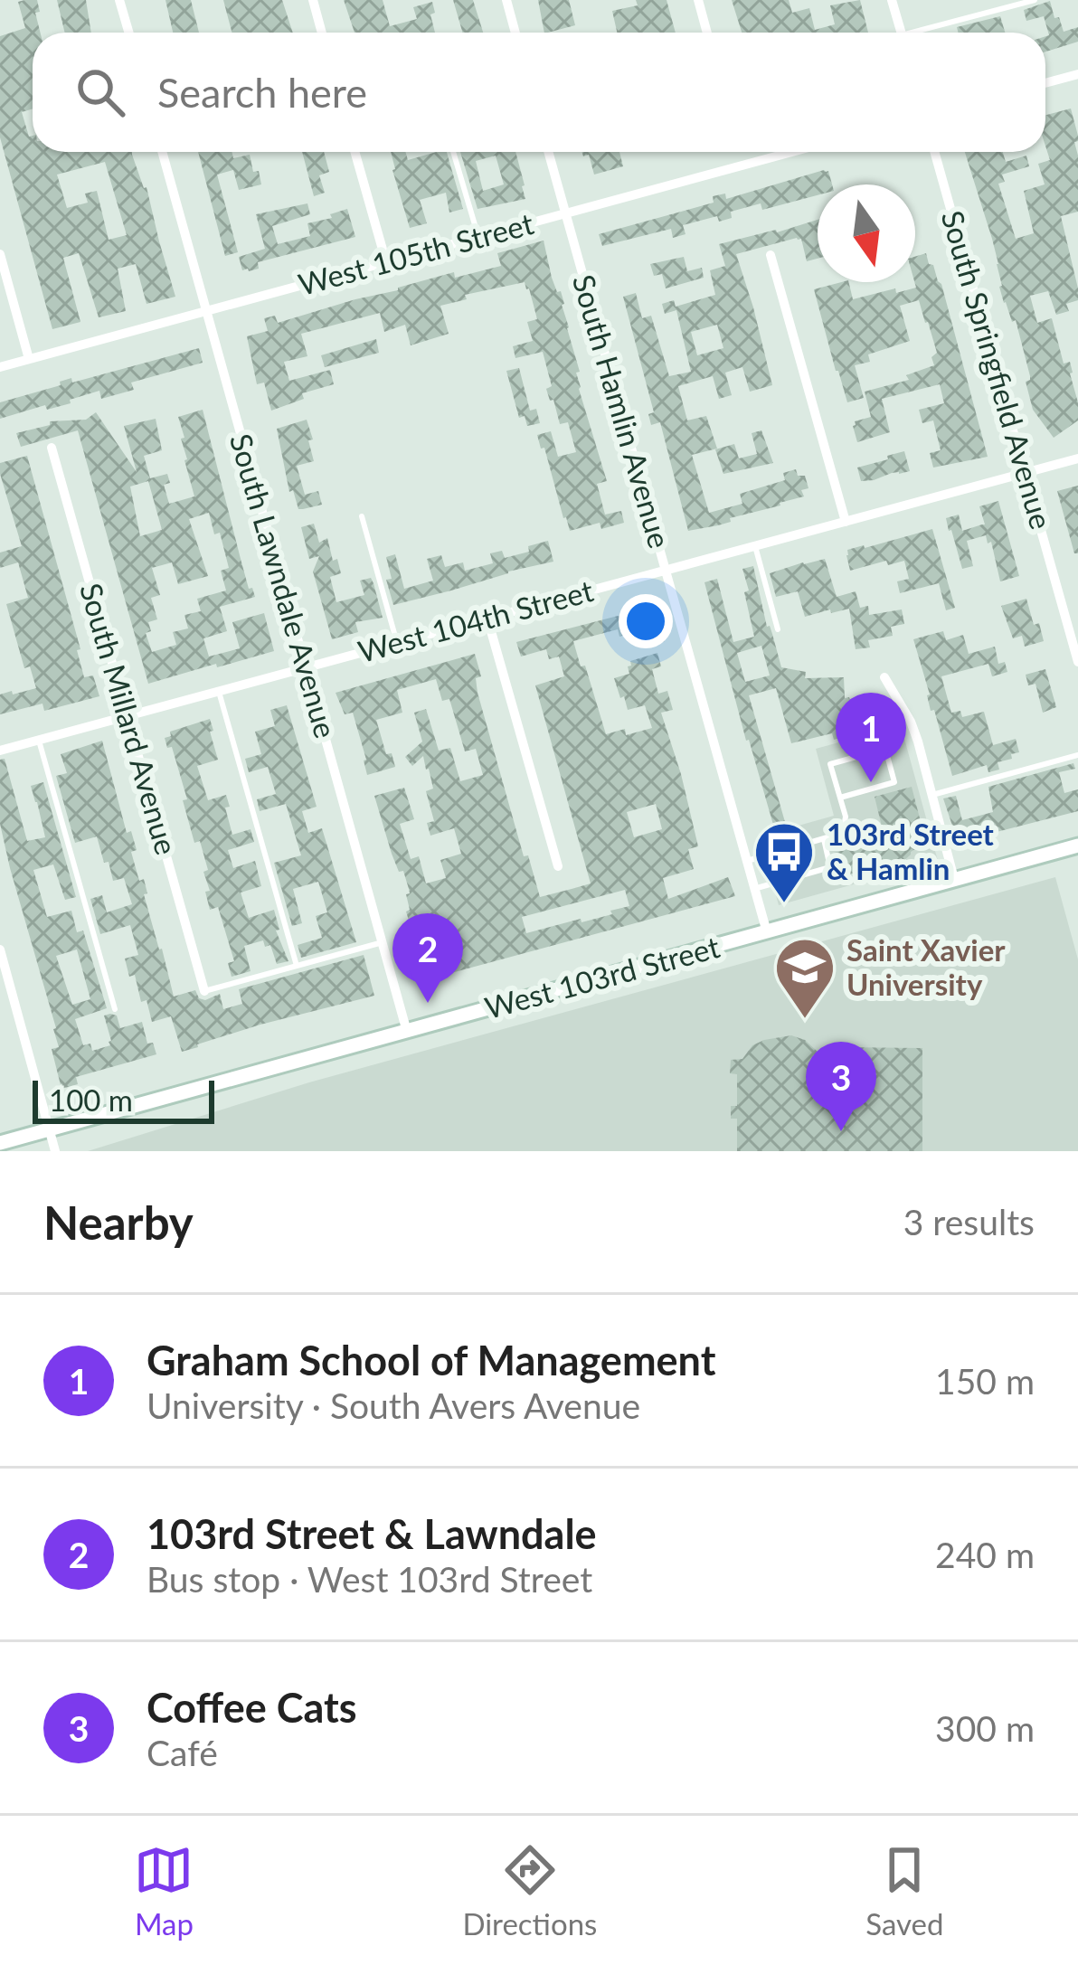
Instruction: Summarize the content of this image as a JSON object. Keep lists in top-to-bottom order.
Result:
{
  "streets": {
    "main road": ["West 103rd Street"],
    "street": [
      "West 105th Street",
      "South Springfield Avenue",
      "South Hamlin Avenue",
      "South Lawndale Avenue",
      "West 104th Street",
      "South Millard Avenue"
    ]
  },
  "crossings": [
    ["West 105th Street", "South Hamlin Avenue"],
    ["West 105th Street", "South Lawndale Avenue"],
    ["South Springfield Avenue", "West 104th Street"],
    ["South Hamlin Avenue", "West 104th Street"],
    ["South Hamlin Avenue", "West 103rd Street"],
    ["South Lawndale Avenue", "West 104th Street"],
    ["South Lawndale Avenue", "West 103rd Street"],
    ["West 104th Street", "South Millard Avenue"]
  ],
  "places": {
    "bus stop": ["103rd Street & Hamlin"],
    "school or university": ["Saint Xavier University"]
  },
  "scale_bar": "100 m",
  "north": "bottom",
  "page": {
    "search": "Search here",
    "pins": ["1", "2", "3"],
    "scale": "100 m",
    "heading": ["Nearby", "3 results"],
    "list": [
      {
        "mark": "1",
        "name": "Graham School of Management",
        "note": "University · South Avers Avenue",
        "value": "150 m"
      },
      {
        "mark": "2",
        "name": "103rd Street & Lawndale",
        "note": "Bus stop · West 103rd Street",
        "value": "240 m"
      },
      {
        "mark": "3",
        "name": "Coffee Cats",
        "note": "Café",
        "value": "300 m"
      }
    ],
    "nav": ["Map", "Directions", "Saved"]
  }
}
